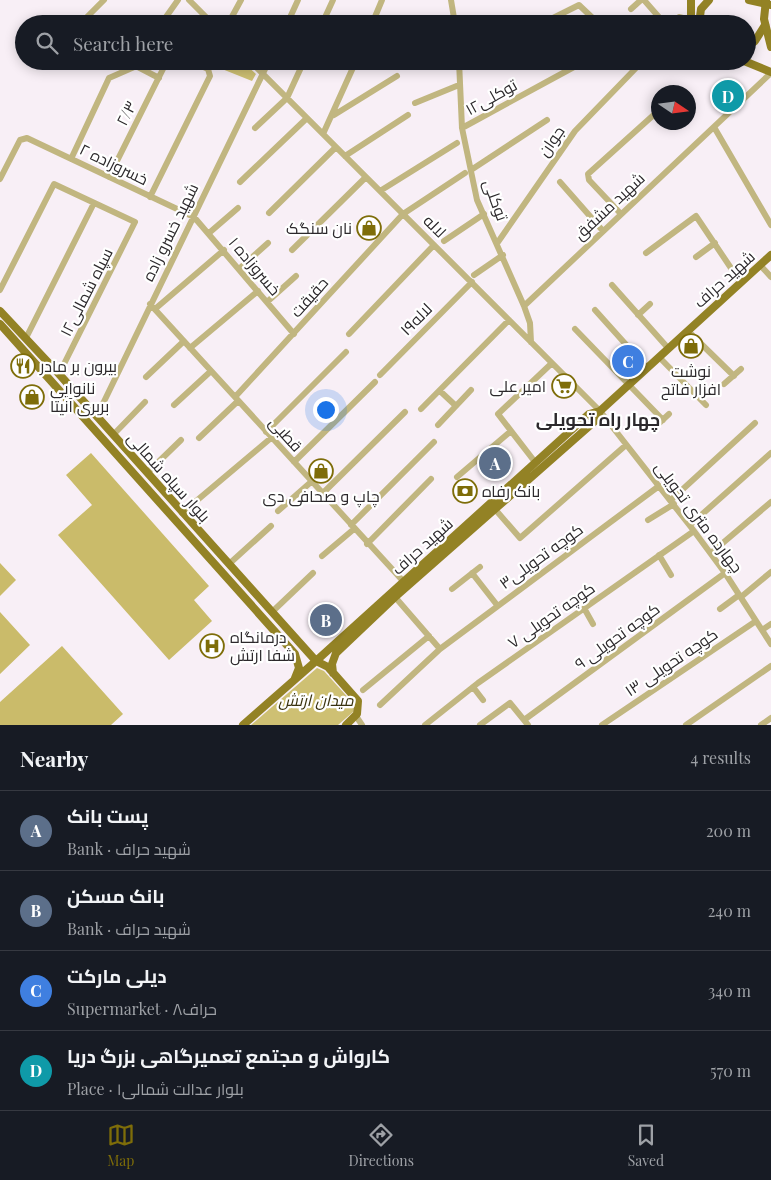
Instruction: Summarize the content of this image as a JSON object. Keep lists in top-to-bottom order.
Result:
{
  "streets": {
    "main road": ["شهید حراف", "بلوار سپاه شمالی"],
    "street": [
      "توکلی۱۲",
      "۲/۳",
      "جوان",
      "خسروزاده ۲",
      "توکلی",
      "شهید مشفق",
      "لاله",
      "شهید خسرو زاده",
      "خسروزاده ۱",
      "سپاه شمالی۱۲",
      "حقیقت",
      "لاله۱۹",
      "قطبی",
      "چهارده متری تحویلی",
      "کوچه تحویلی۳",
      "کوچه تحویلی ۷",
      "کوچه تحویلی ۹",
      "کوچه تحویلی ۱۳"
    ]
  },
  "crossings": [
    ["توکلی۱۲", "توکلی"],
    ["۲/۳", "خسروزاده ۲"],
    ["جوان", "توکلی"],
    ["خسروزاده ۲", "شهید خسرو زاده"],
    ["خسروزاده ۲", "خسروزاده ۱"],
    ["توکلی", "شهید مشفق"],
    ["توکلی", "لاله"],
    ["توکلی", "حقیقت"],
    ["لاله", "شهید خسرو زاده"],
    ["لاله", "شهید حراف"],
    ["لاله", "حقیقت"],
    ["لاله", "لاله۱۹"],
    ["لاله", "چهارده متری تحویلی"],
    ["شهید خسرو زاده", "خسروزاده ۱"],
    ["شهید خسرو زاده", "قطبی"],
    ["شهید خسرو زاده", "بلوار سپاه شمالی"],
    ["خسروزاده ۱", "حقیقت"],
    ["شهید حراف", "قطبی"],
    ["شهید حراف", "بلوار سپاه شمالی"],
    ["شهید حراف", "چهارده متری تحویلی"],
    ["سپاه شمالی۱۲", "بلوار سپاه شمالی"],
    ["حقیقت", "قطبی"],
    ["چهارده متری تحویلی", "کوچه تحویلی۳"],
    ["چهارده متری تحویلی", "کوچه تحویلی ۷"],
    ["چهارده متری تحویلی", "کوچه تحویلی ۹"],
    ["چهارده متری تحویلی", "کوچه تحویلی ۱۳"]
  ],
  "districts": ["چهار راه تحویلی"],
  "parks": ["میدان ارتش"],
  "places": {
    "shop": [
      "نان سنگک",
      "نوشت افزار فاتح",
      "نانوایی بربری آنیتا",
      "چاپ و صحافی دی"
    ],
    "restaurant": ["بیرون بر مادر"],
    "supermarket": ["امیر علی"],
    "bank": ["بانک رفاه"],
    "hospital": ["درمانگاه شفا ارتش"]
  },
  "north": "right",
  "page": {
    "search": "Search here",
    "pins": [
      "D",
      "C",
      "A",
      "B"
    ],
    "heading": ["Nearby", "4 results"],
    "list": [
      {
        "mark": "A",
        "name": "پست بانک",
        "note": "Bank · شهید حراف",
        "value": "200 m"
      },
      {
        "mark": "B",
        "name": "بانک مسکن",
        "note": "Bank · شهید حراف",
        "value": "240 m"
      },
      {
        "mark": "C",
        "name": "دیلی مارکت",
        "note": "Supermarket · حراف۸",
        "value": "340 m"
      },
      {
        "mark": "D",
        "name": "کارواش و مجتمع تعمیرگاهی بزرگ دریا",
        "note": "Place · بلوار عدالت شمالی۱",
        "value": "570 m"
      }
    ],
    "nav": ["Map", "Directions", "Saved"]
  }
}
